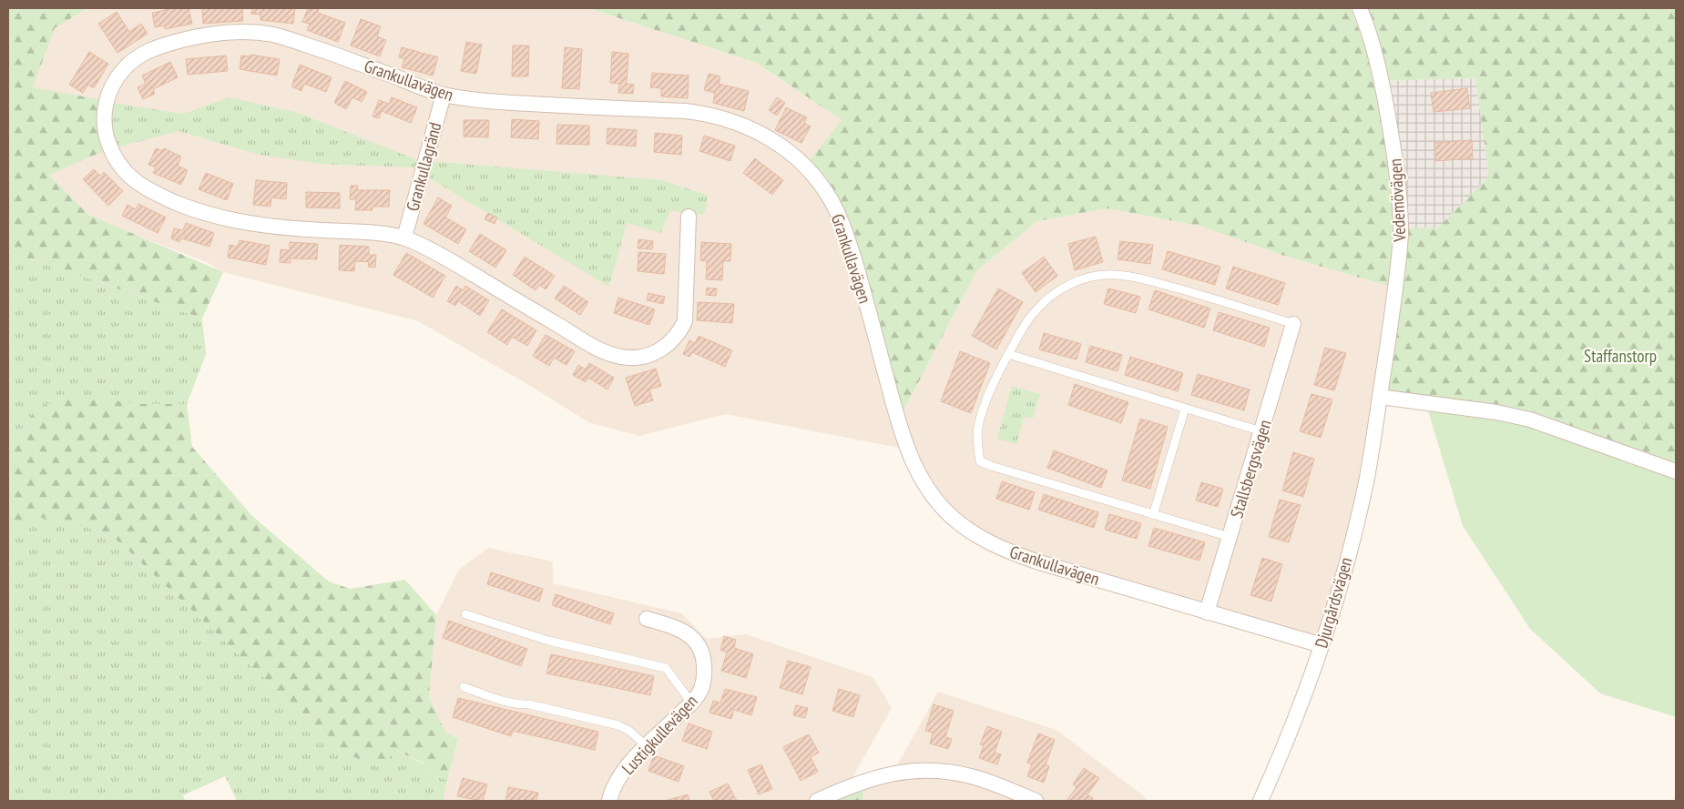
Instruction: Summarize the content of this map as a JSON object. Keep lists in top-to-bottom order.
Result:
{
  "streets": {
    "street": [
      "Grankullavägen",
      "Grankullagränd",
      "Vedemövägen",
      "Stallsbergsvägen",
      "Djurgårdsvägen",
      "Lustigkullevägen"
    ]
  },
  "crossings": [
    ["Grankullavägen", "Grankullagränd"],
    ["Grankullavägen", "Stallsbergsvägen"],
    ["Grankullavägen", "Djurgårdsvägen"],
    ["Vedemövägen", "Djurgårdsvägen"]
  ],
  "parks": ["Staffanstorp"]
}
